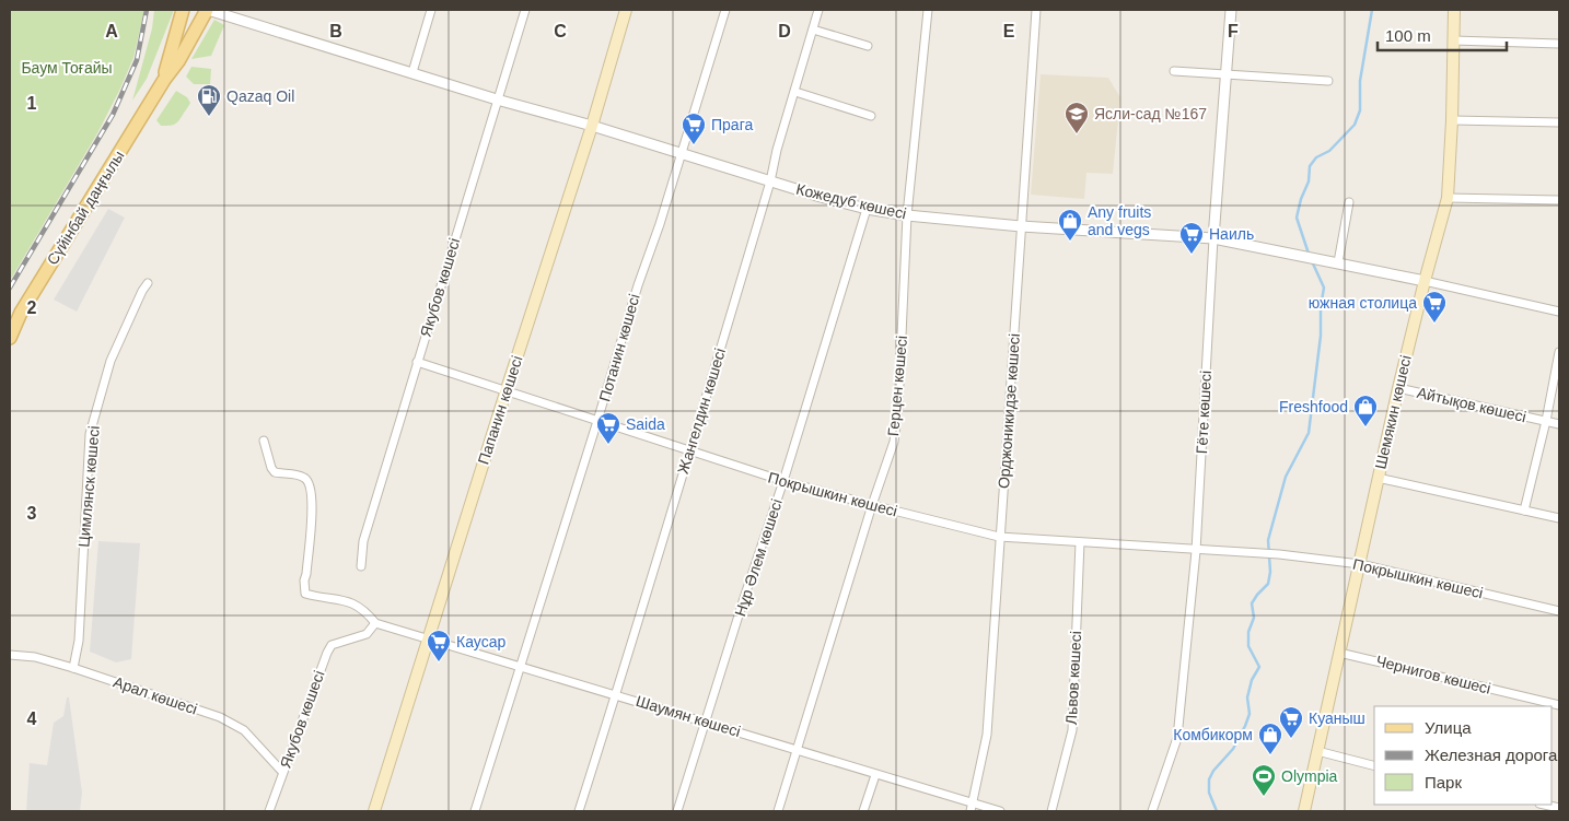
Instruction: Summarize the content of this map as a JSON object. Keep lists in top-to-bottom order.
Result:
{
  "streets": {
    "main road": ["Сүйінбай даңғылы", "Папанин көшесі", "Шемякин көшесі"],
    "street": [
      "Кожедуб көшесі",
      "Якубов көшесі",
      "Потанин көшесі",
      "Герцен көшесі",
      "Айтықов көшесі",
      "Жангелдин көшесі",
      "Орджоникидзе көшесі",
      "Гёте көшесі",
      "Цимлянск көшесі",
      "Покрышкин көшесі",
      "Нұр Әлем көшесі",
      "Чернигов көшесі",
      "Львов көшесі",
      "Арал көшесі",
      "Шаумян көшесі"
    ]
  },
  "crossings": [
    ["Кожедуб көшесі", "Сүйінбай даңғылы"],
    ["Кожедуб көшесі", "Якубов көшесі"],
    ["Кожедуб көшесі", "Потанин көшесі"],
    ["Кожедуб көшесі", "Герцен көшесі"],
    ["Кожедуб көшесі", "Папанин көшесі"],
    ["Кожедуб көшесі", "Жангелдин көшесі"],
    ["Кожедуб көшесі", "Орджоникидзе көшесі"],
    ["Кожедуб көшесі", "Гёте көшесі"],
    ["Кожедуб көшесі", "Шемякин көшесі"],
    ["Кожедуб көшесі", "Нұр Әлем көшесі"],
    ["Якубов көшесі", "Покрышкин көшесі"],
    ["Якубов көшесі", "Арал көшесі"],
    ["Якубов көшесі", "Шаумян көшесі"],
    ["Потанин көшесі", "Покрышкин көшесі"],
    ["Потанин көшесі", "Шаумян көшесі"],
    ["Герцен көшесі", "Покрышкин көшесі"],
    ["Герцен көшесі", "Шаумян көшесі"],
    ["Айтықов көшесі", "Шемякин көшесі"],
    ["Папанин көшесі", "Покрышкин көшесі"],
    ["Папанин көшесі", "Шаумян көшесі"],
    ["Жангелдин көшесі", "Покрышкин көшесі"],
    ["Жангелдин көшесі", "Шаумян көшесі"],
    ["Орджоникидзе көшесі", "Покрышкин көшесі"],
    ["Орджоникидзе көшесі", "Шаумян көшесі"],
    ["Гёте көшесі", "Покрышкин көшесі"],
    ["Шемякин көшесі", "Покрышкин көшесі"],
    ["Шемякин көшесі", "Чернигов көшесі"],
    ["Цимлянск көшесі", "Арал көшесі"],
    ["Покрышкин көшесі", "Нұр Әлем көшесі"],
    ["Покрышкин көшесі", "Львов көшесі"],
    ["Нұр Әлем көшесі", "Шаумян көшесі"]
  ],
  "parks": ["Баум Тоғайы"],
  "places": {
    "fuel station": ["Qazaq Oil"],
    "school or university": ["Ясли-сад №167"],
    "supermarket": [
      "Прага",
      "Наиль",
      "южная столица",
      "Saida",
      "Каусар",
      "Куаныш"
    ],
    "shop": ["Any fruits and vegs", "Freshfood", "Комбикорм"],
    "sports": ["Olympia"]
  },
  "legend": ["Улица", "Железная дорога", "Парк"],
  "scale_bar": "100 m",
  "grid": {
    "columns": [
      "A",
      "B",
      "C",
      "D",
      "E",
      "F"
    ],
    "rows": [
      "1",
      "2",
      "3",
      "4"
    ]
  }
}
